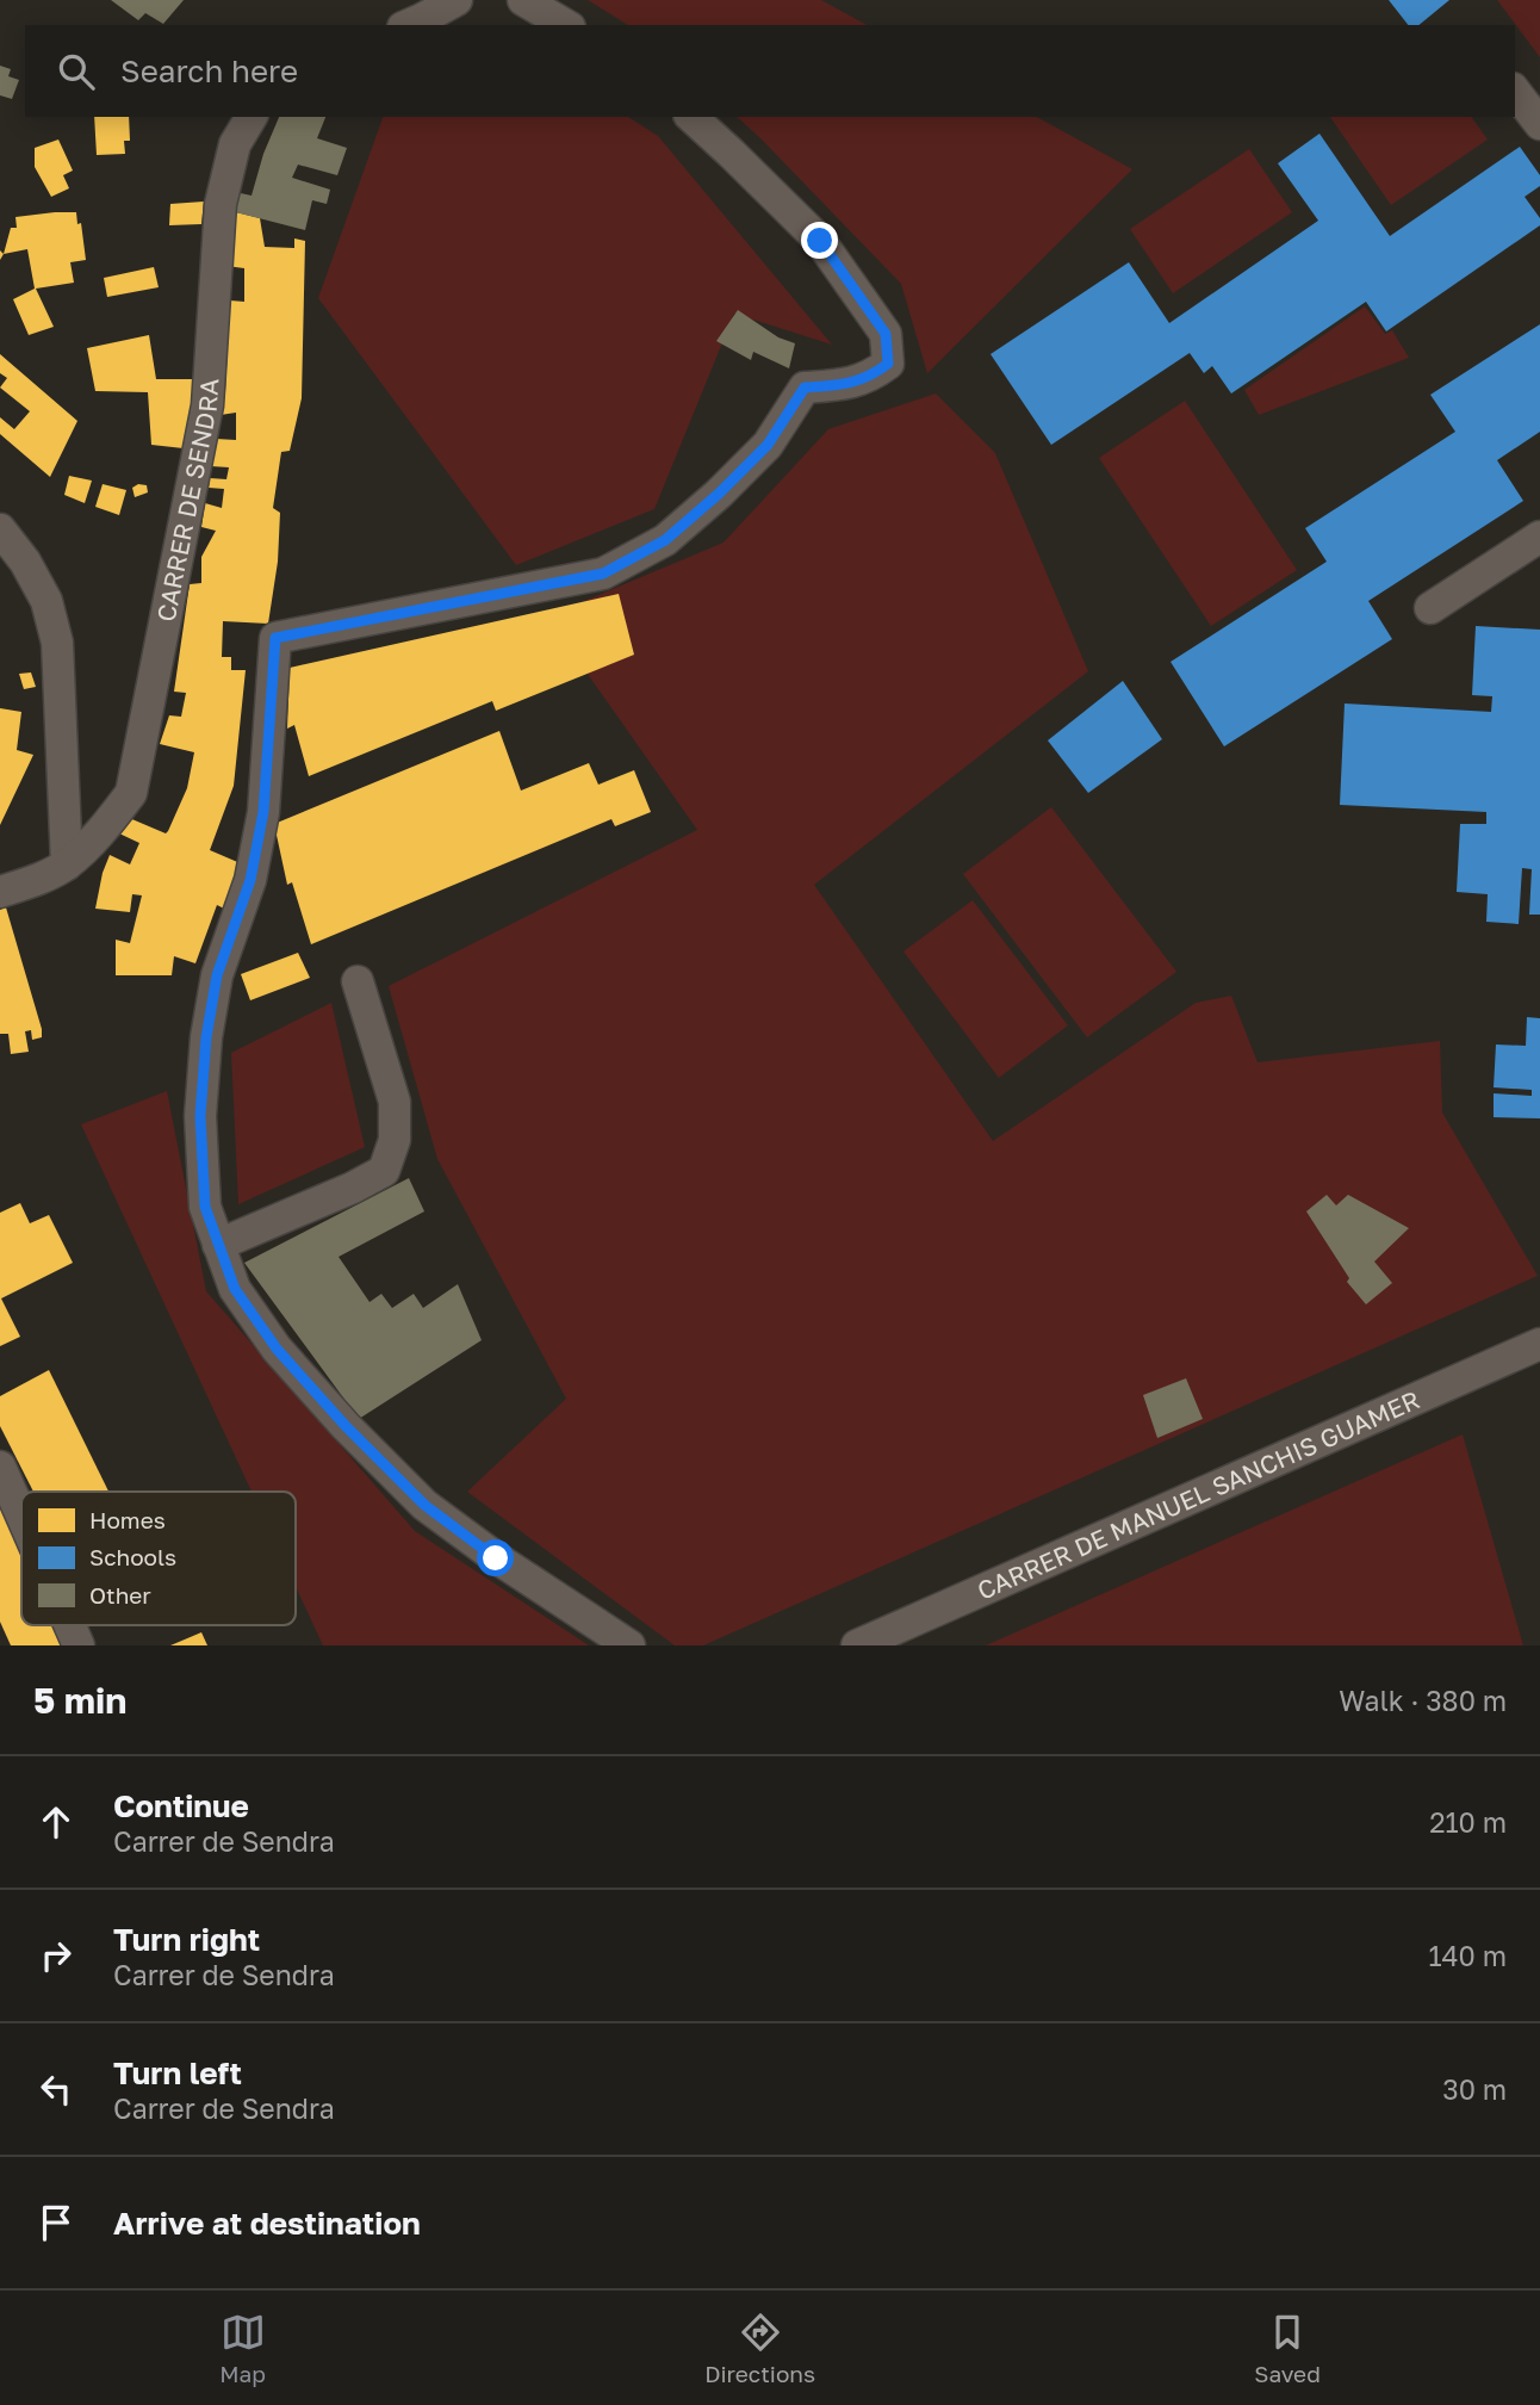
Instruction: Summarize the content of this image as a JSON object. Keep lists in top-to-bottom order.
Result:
{
  "streets": {
    "street": ["CARRER DE SENDRA", "CARRER DE MANUEL SANCHIS GUAMER"]
  },
  "legend": ["Homes", "Schools", "Other"],
  "page": {
    "search": "Search here",
    "heading": ["5 min", "Walk · 380 m"],
    "list": [
      ["Continue", "Carrer de Sendra", "210 m"],
      ["Turn right", "Carrer de Sendra", "140 m"],
      ["Turn left", "Carrer de Sendra", "30 m"],
      "Arrive at destination"
    ],
    "nav": ["Map", "Directions", "Saved"]
  }
}
